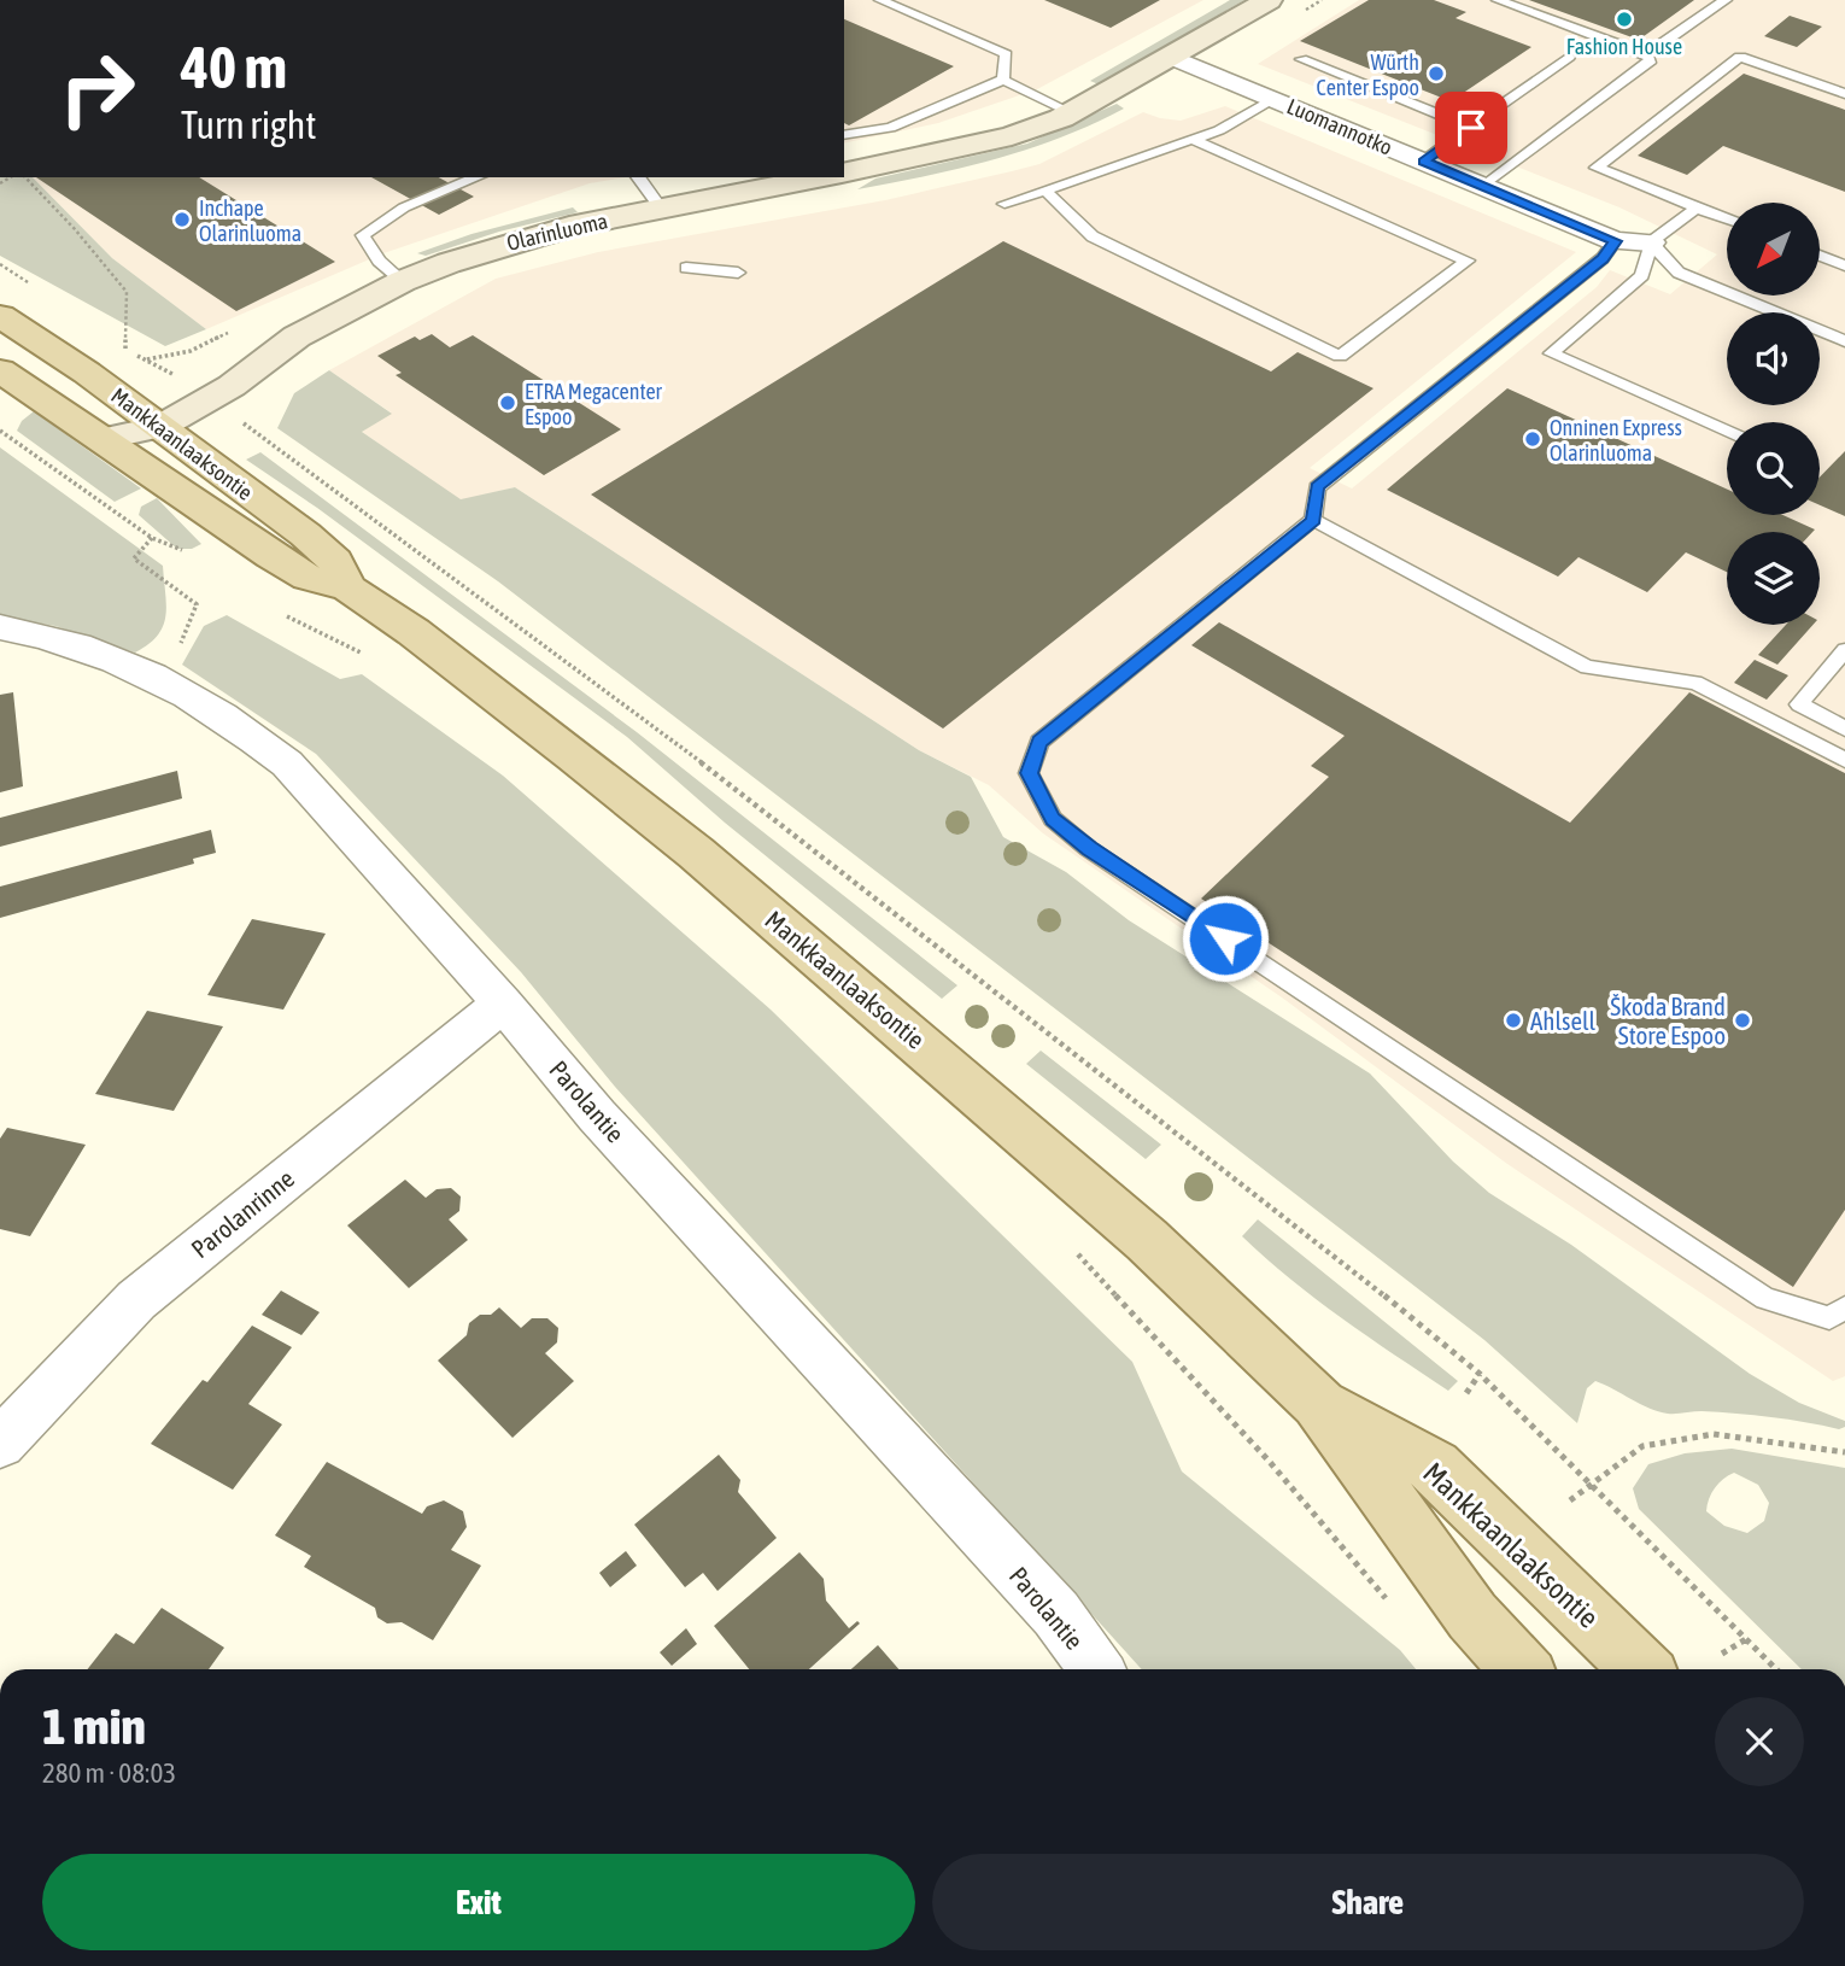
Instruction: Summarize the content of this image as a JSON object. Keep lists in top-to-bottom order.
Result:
{
  "streets": {
    "main road": ["Olarinluoma", "Mankkaanlaaksontie"],
    "street": ["Luomannotko", "Parolantie", "Parolanrinne"]
  },
  "crossings": [
    ["Olarinluoma", "Mankkaanlaaksontie"],
    ["Parolantie", "Parolanrinne"]
  ],
  "places": [
    "Fashion House",
    "Würth Center Espoo",
    "Inchape Olarinluoma",
    "ETRA Megacenter Espoo",
    "Onninen Express Olarinluoma",
    "Ahlsell",
    "Škoda Brand Store Espoo"
  ],
  "north": "bottom left",
  "page": {
    "turn": ["40 m", "Turn right"],
    "heading": ["1 min", "280 m · 08:03"],
    "buttons": ["Exit", "Share"]
  }
}
